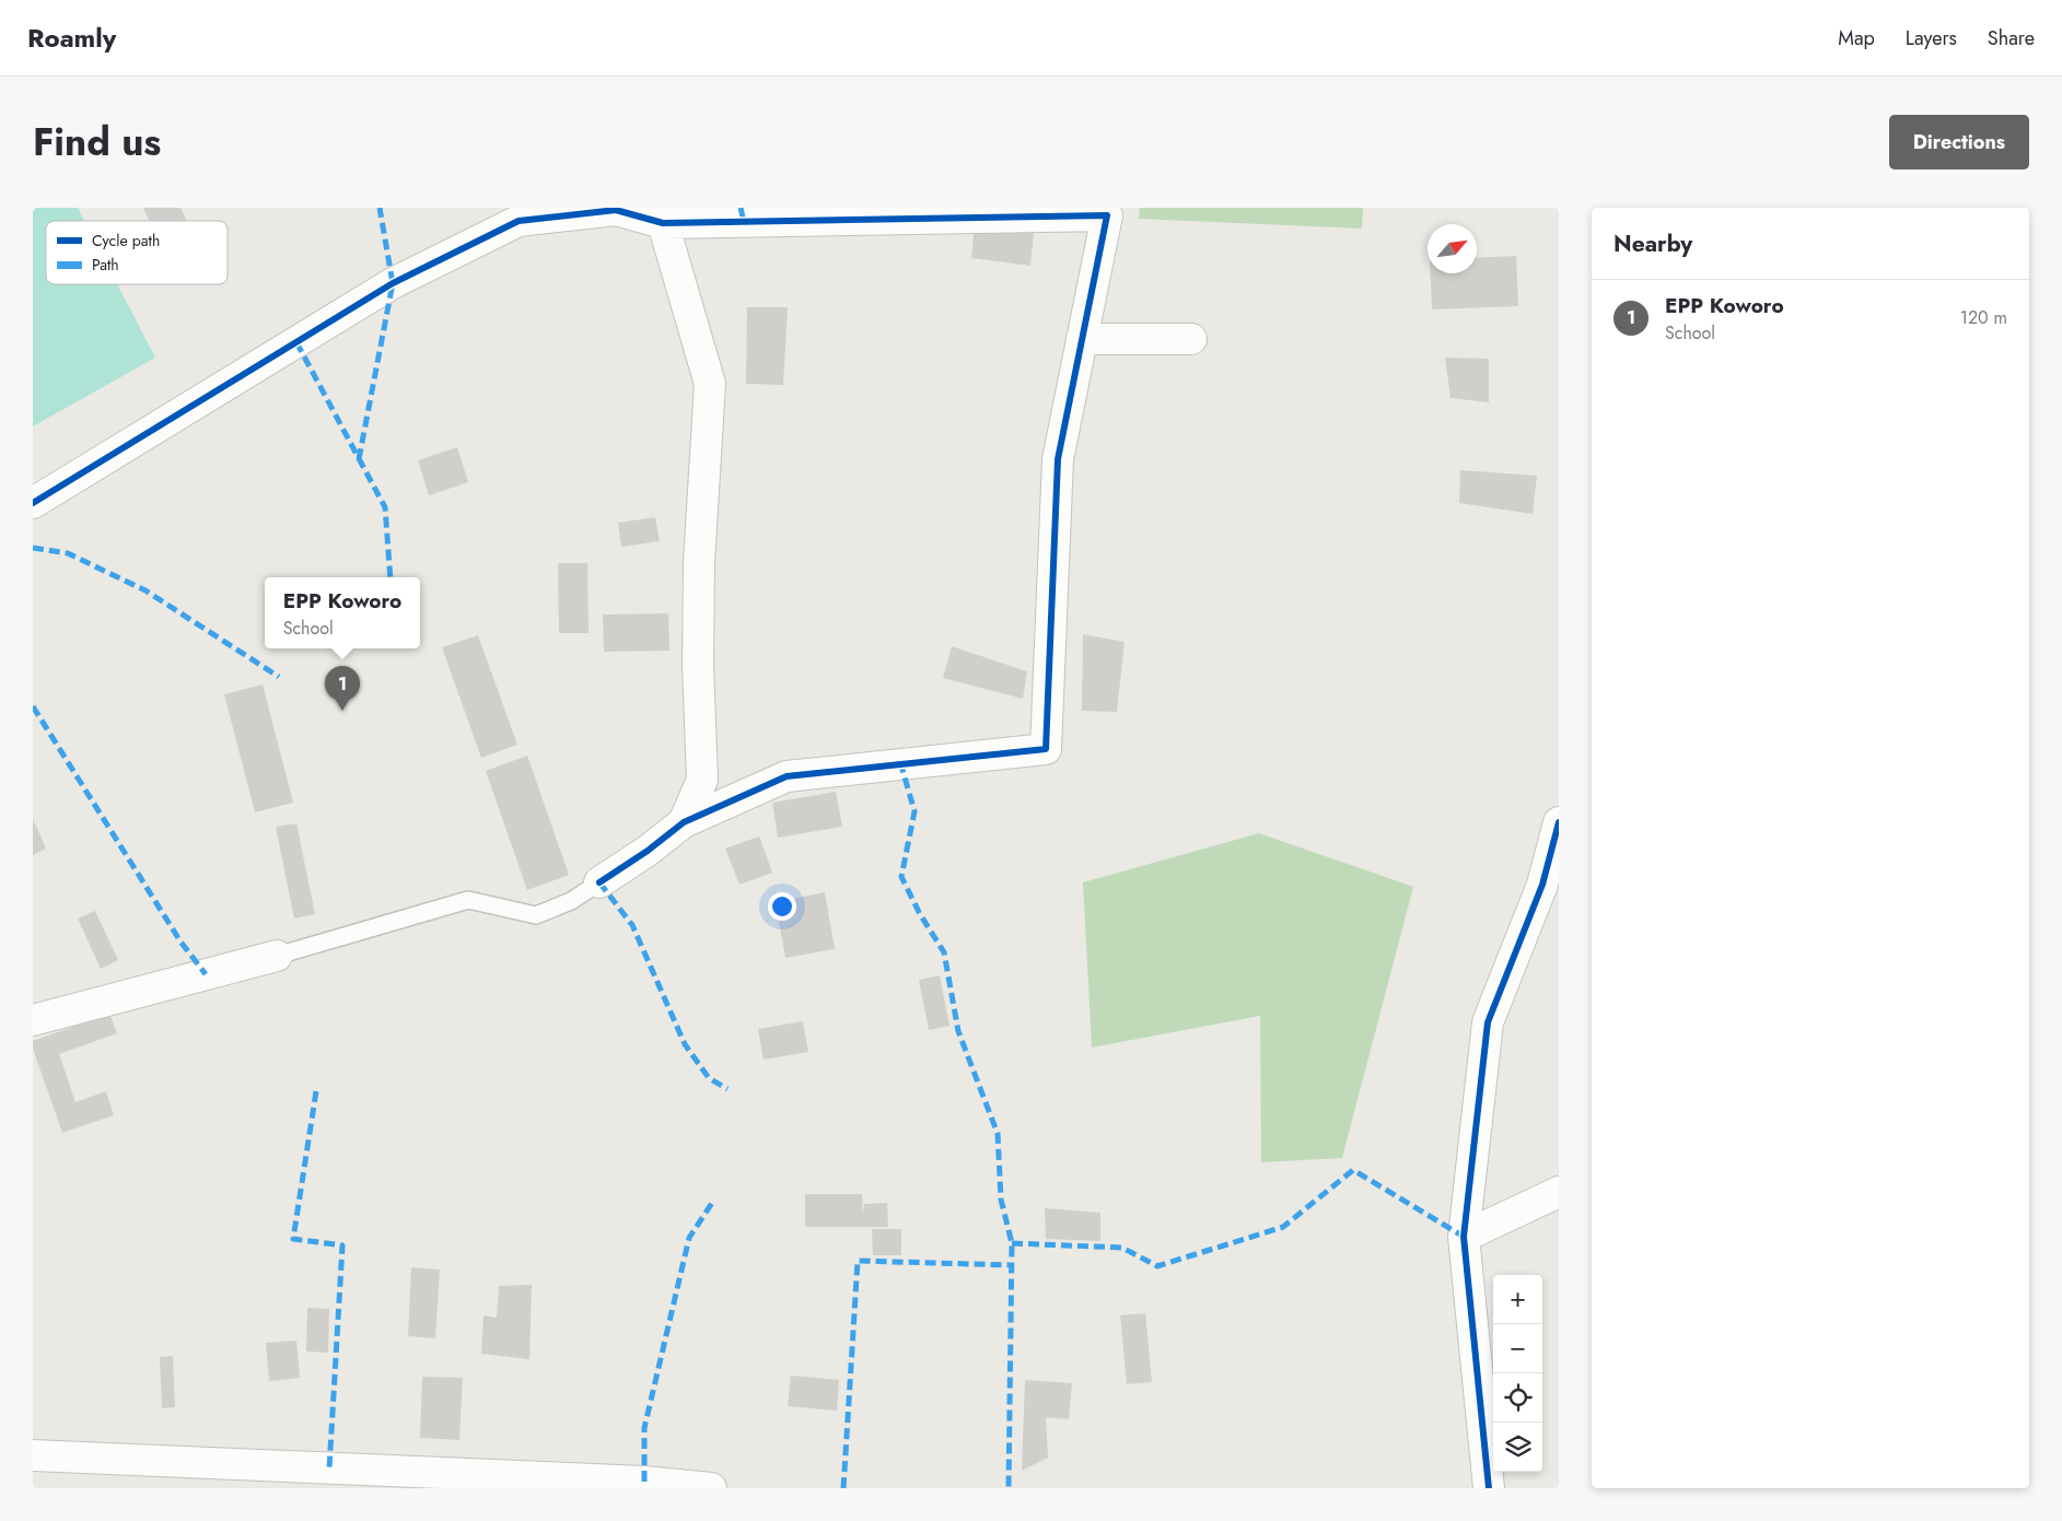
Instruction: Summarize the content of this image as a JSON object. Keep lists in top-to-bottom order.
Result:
{
  "legend": ["Cycle path", "Path"],
  "north": "top right",
  "page": {
    "header": "Roamly",
    "nav": ["Map", "Layers", "Share"],
    "title": "Find us",
    "buttons": "Directions",
    "heading": "Nearby",
    "list": [
      {
        "mark": "1",
        "name": "EPP Koworo",
        "note": "School",
        "value": "120 m"
      }
    ],
    "popup": ["EPP Koworo", "School"],
    "pins": "1",
    "map_buttons": ["+", "−"]
  }
}
